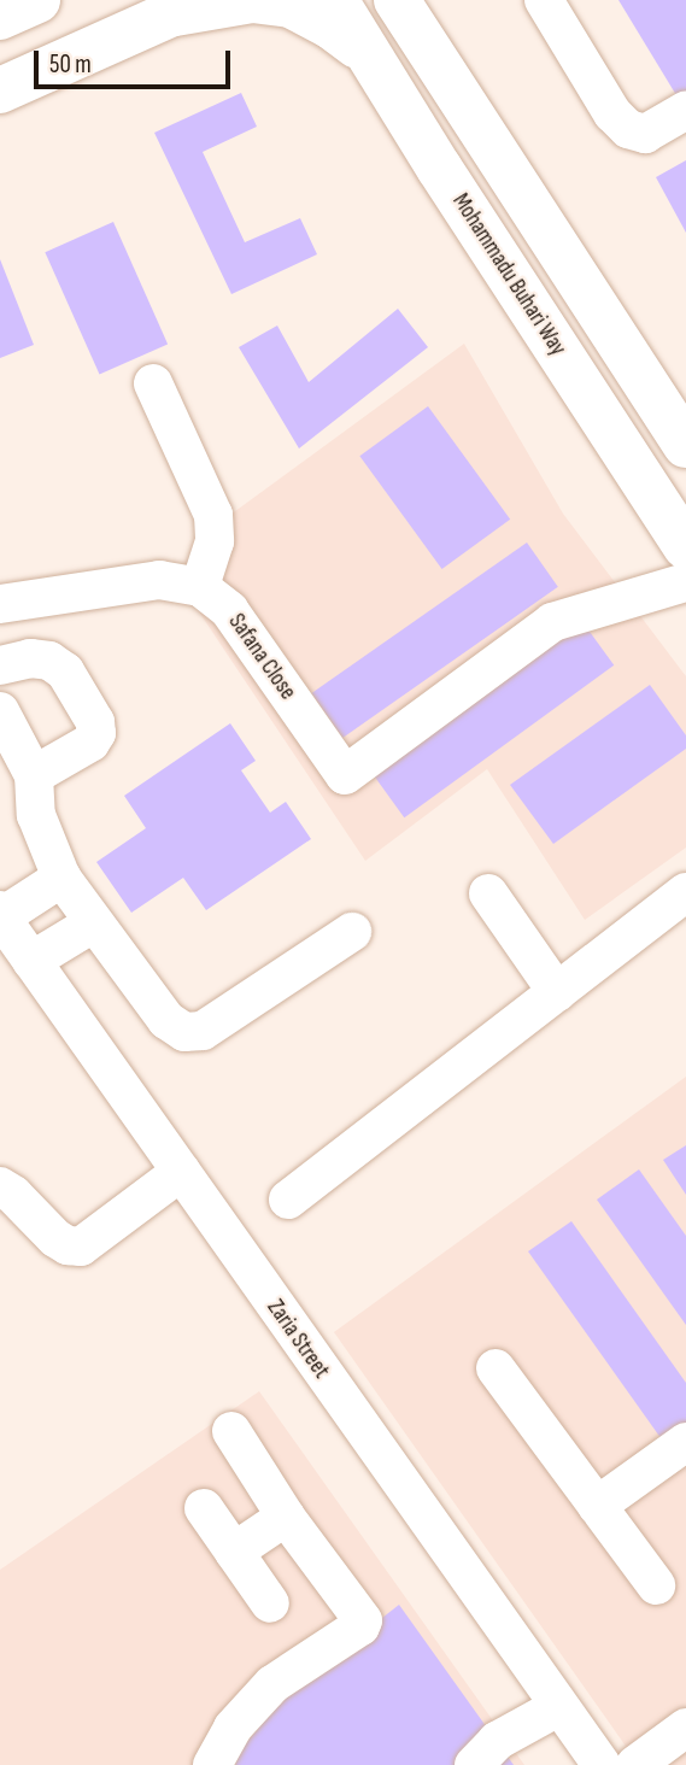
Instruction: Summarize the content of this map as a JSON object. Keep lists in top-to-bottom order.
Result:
{
  "streets": {
    "main road": ["Mohammadu Buhari Way"],
    "street": ["Safana Close", "Zaria Street"]
  },
  "scale_bar": "50 m"
}
